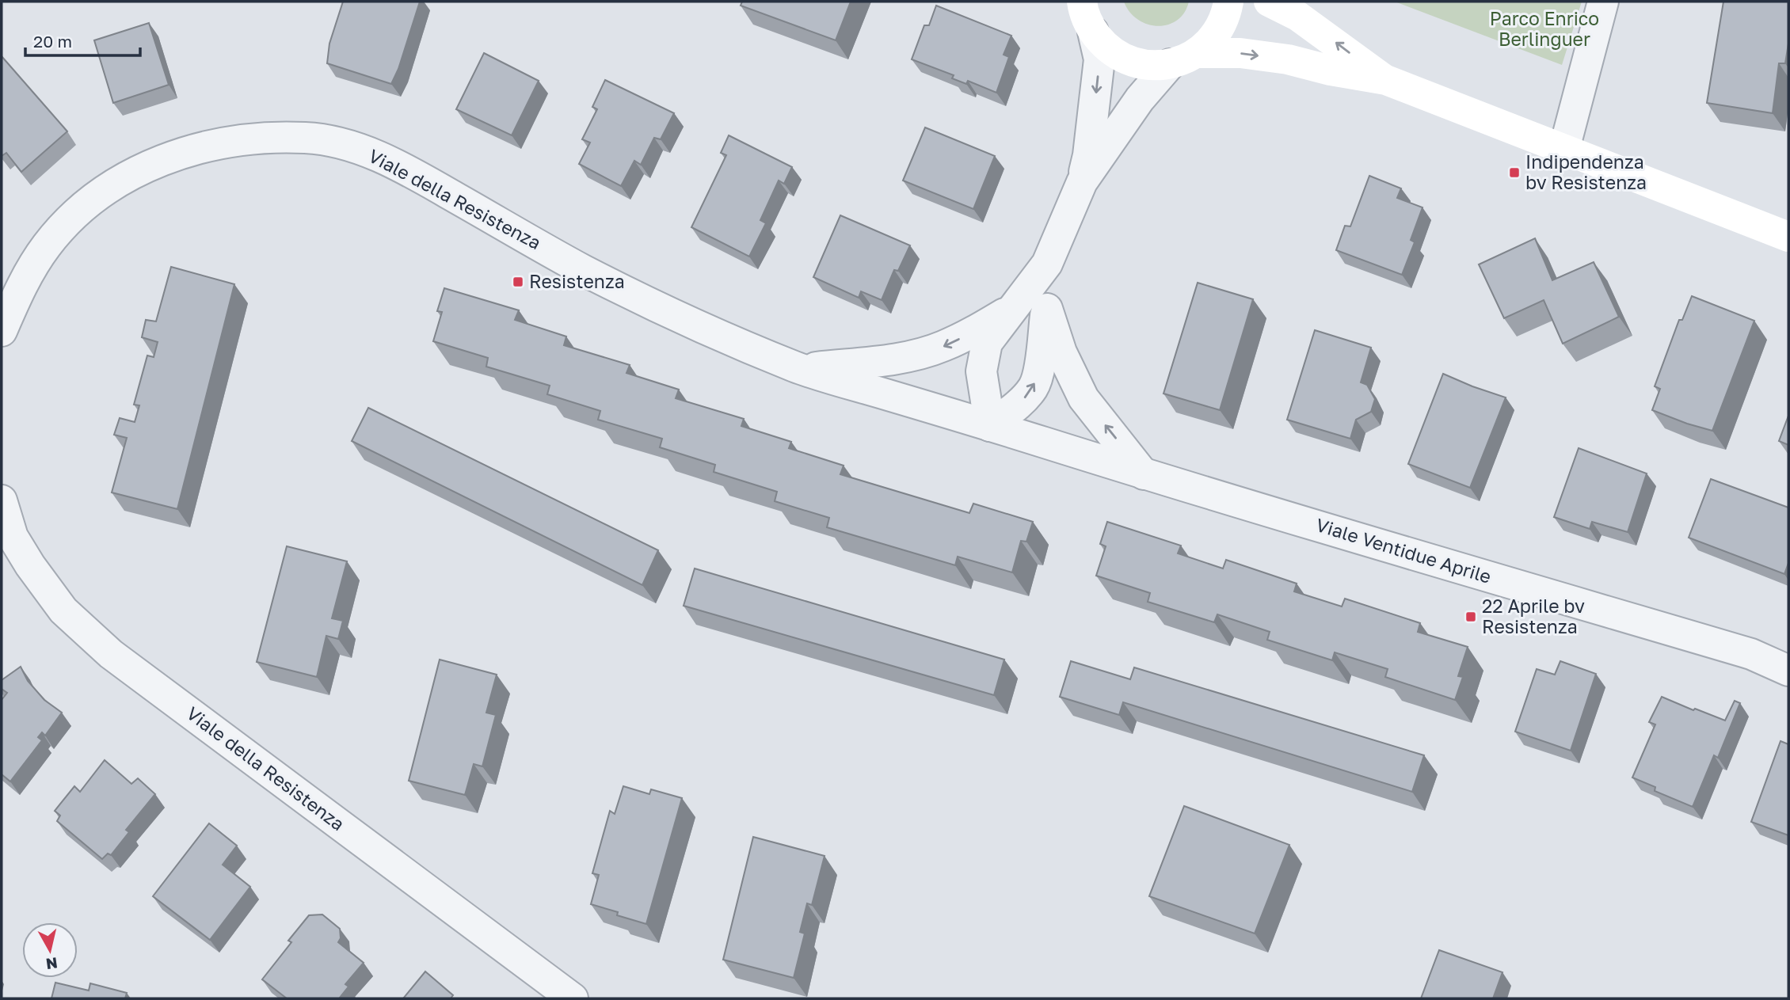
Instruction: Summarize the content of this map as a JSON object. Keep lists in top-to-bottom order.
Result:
{
  "streets": {
    "street": ["Viale della Resistenza", "Viale Ventidue Aprile"]
  },
  "crossings": [
    ["Viale della Resistenza", "Viale Ventidue Aprile"]
  ],
  "parks": ["Parco Enrico Berlinguer"],
  "places": {
    "transit": ["Indipendenza bv Resistenza", "Resistenza", "22 Aprile bv Resistenza"]
  },
  "scale_bar": "20 m",
  "north": "bottom"
}
